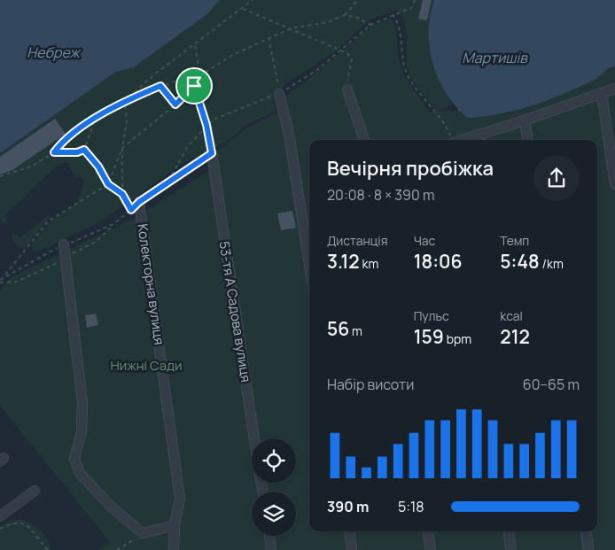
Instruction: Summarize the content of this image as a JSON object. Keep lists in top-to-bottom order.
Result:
{
  "streets": {
    "street": ["Колекторна вулиця", "53-тя А Садова вулиця"]
  },
  "water": ["Небреж", "Мартишів"],
  "parks": ["Нижні Сади"],
  "page": {
    "heading": ["Вечірня пробіжка", "20:08 · 8 × 390 m"],
    "stats": [
      ["Дистанція", "3.12 km"],
      ["Час", "18:06"],
      ["Темп", "5:48 /km"],
      ["56 m"],
      ["Пульс", "159 bpm"],
      ["kcal", "212"]
    ],
    "chart": ["Набір висоти", "60–65 m"],
    "list": [
      {
        "name": "390 m",
        "note": "5:18"
      }
    ]
  }
}
